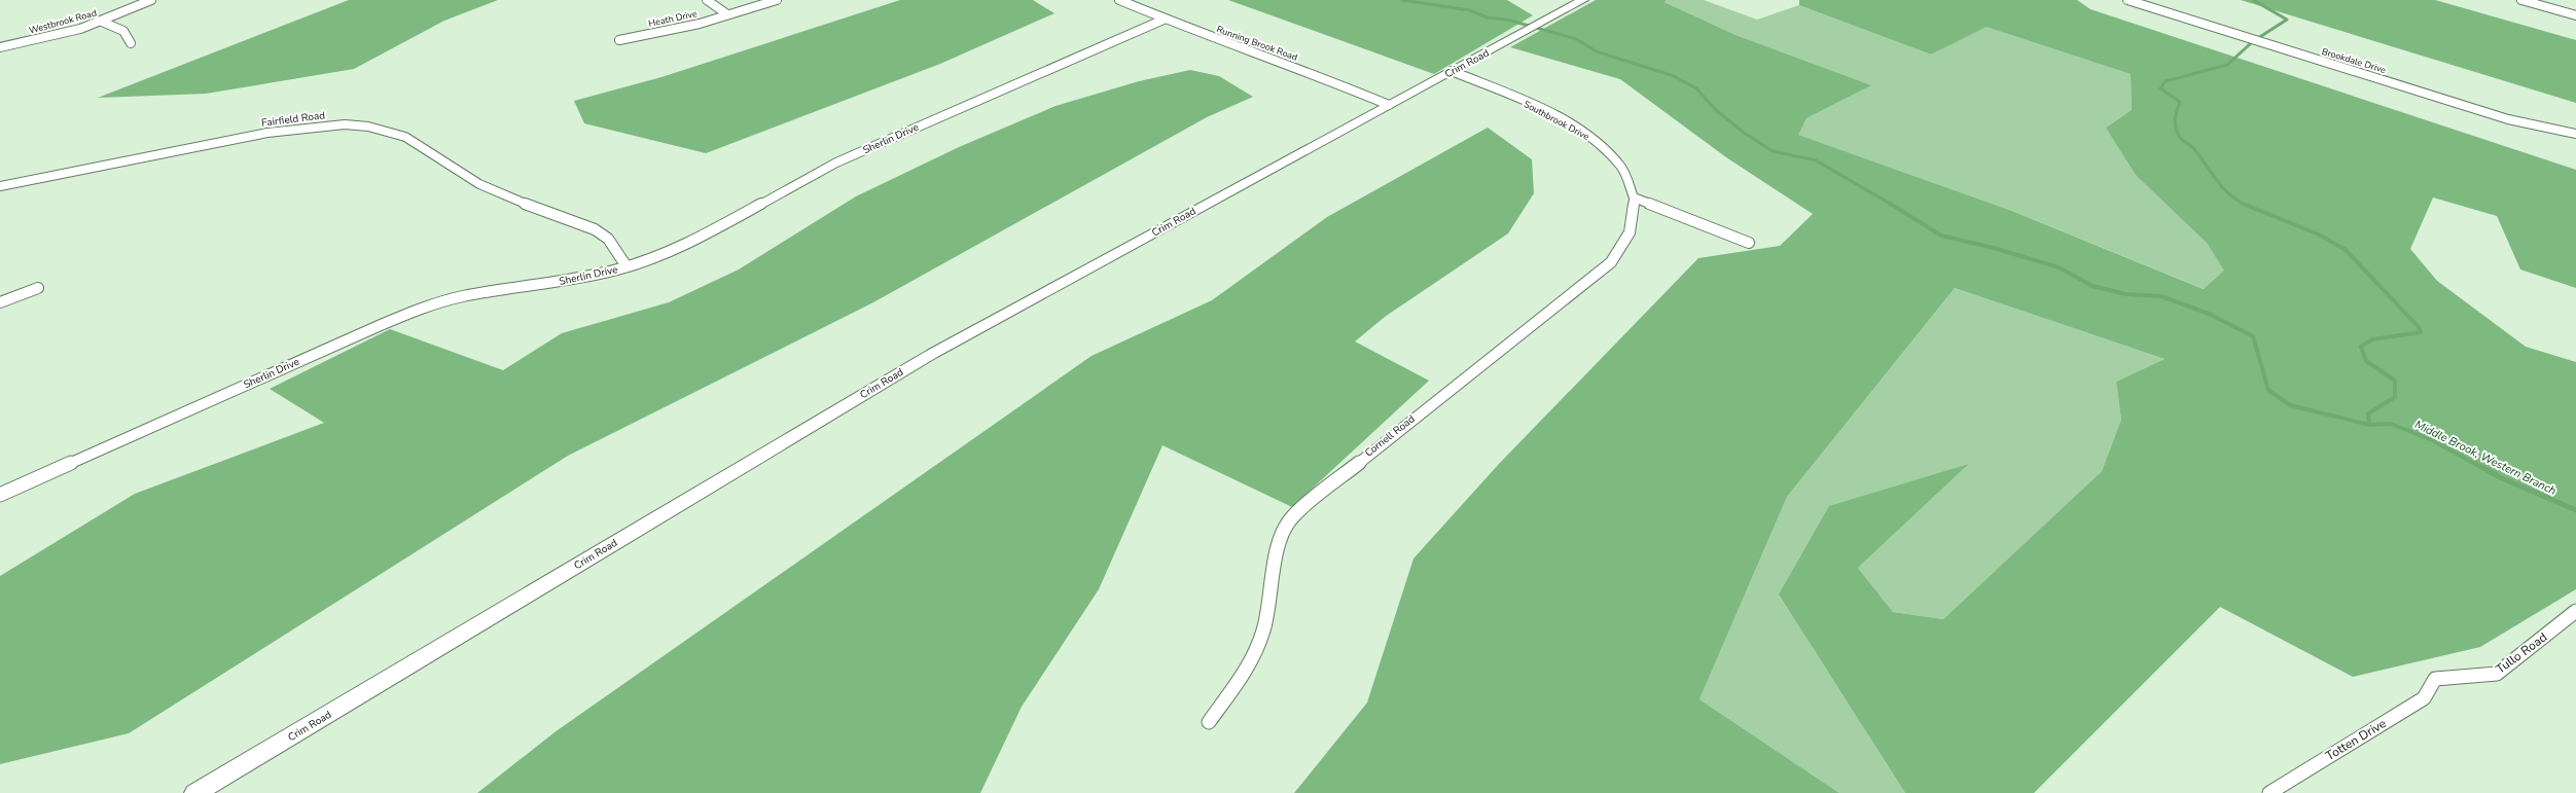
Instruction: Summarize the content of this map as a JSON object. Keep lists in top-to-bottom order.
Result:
{
  "streets": {
    "street": [
      "Heath Drive",
      "Westbrook Road",
      "Running Brook Road",
      "Brookdale Drive",
      "Crim Road",
      "Fairfield Road",
      "Southbrook Drive",
      "Sherlin Drive",
      "Cornell Road",
      "Tullo Road",
      "Totten Drive"
    ]
  },
  "crossings": [
    ["Running Brook Road", "Crim Road"],
    ["Running Brook Road", "Sherlin Drive"],
    ["Crim Road", "Southbrook Drive"],
    ["Fairfield Road", "Sherlin Drive"],
    ["Southbrook Drive", "Cornell Road"],
    ["Tullo Road", "Totten Drive"]
  ],
  "water": ["Middle Brook, Western Branch"]
}
